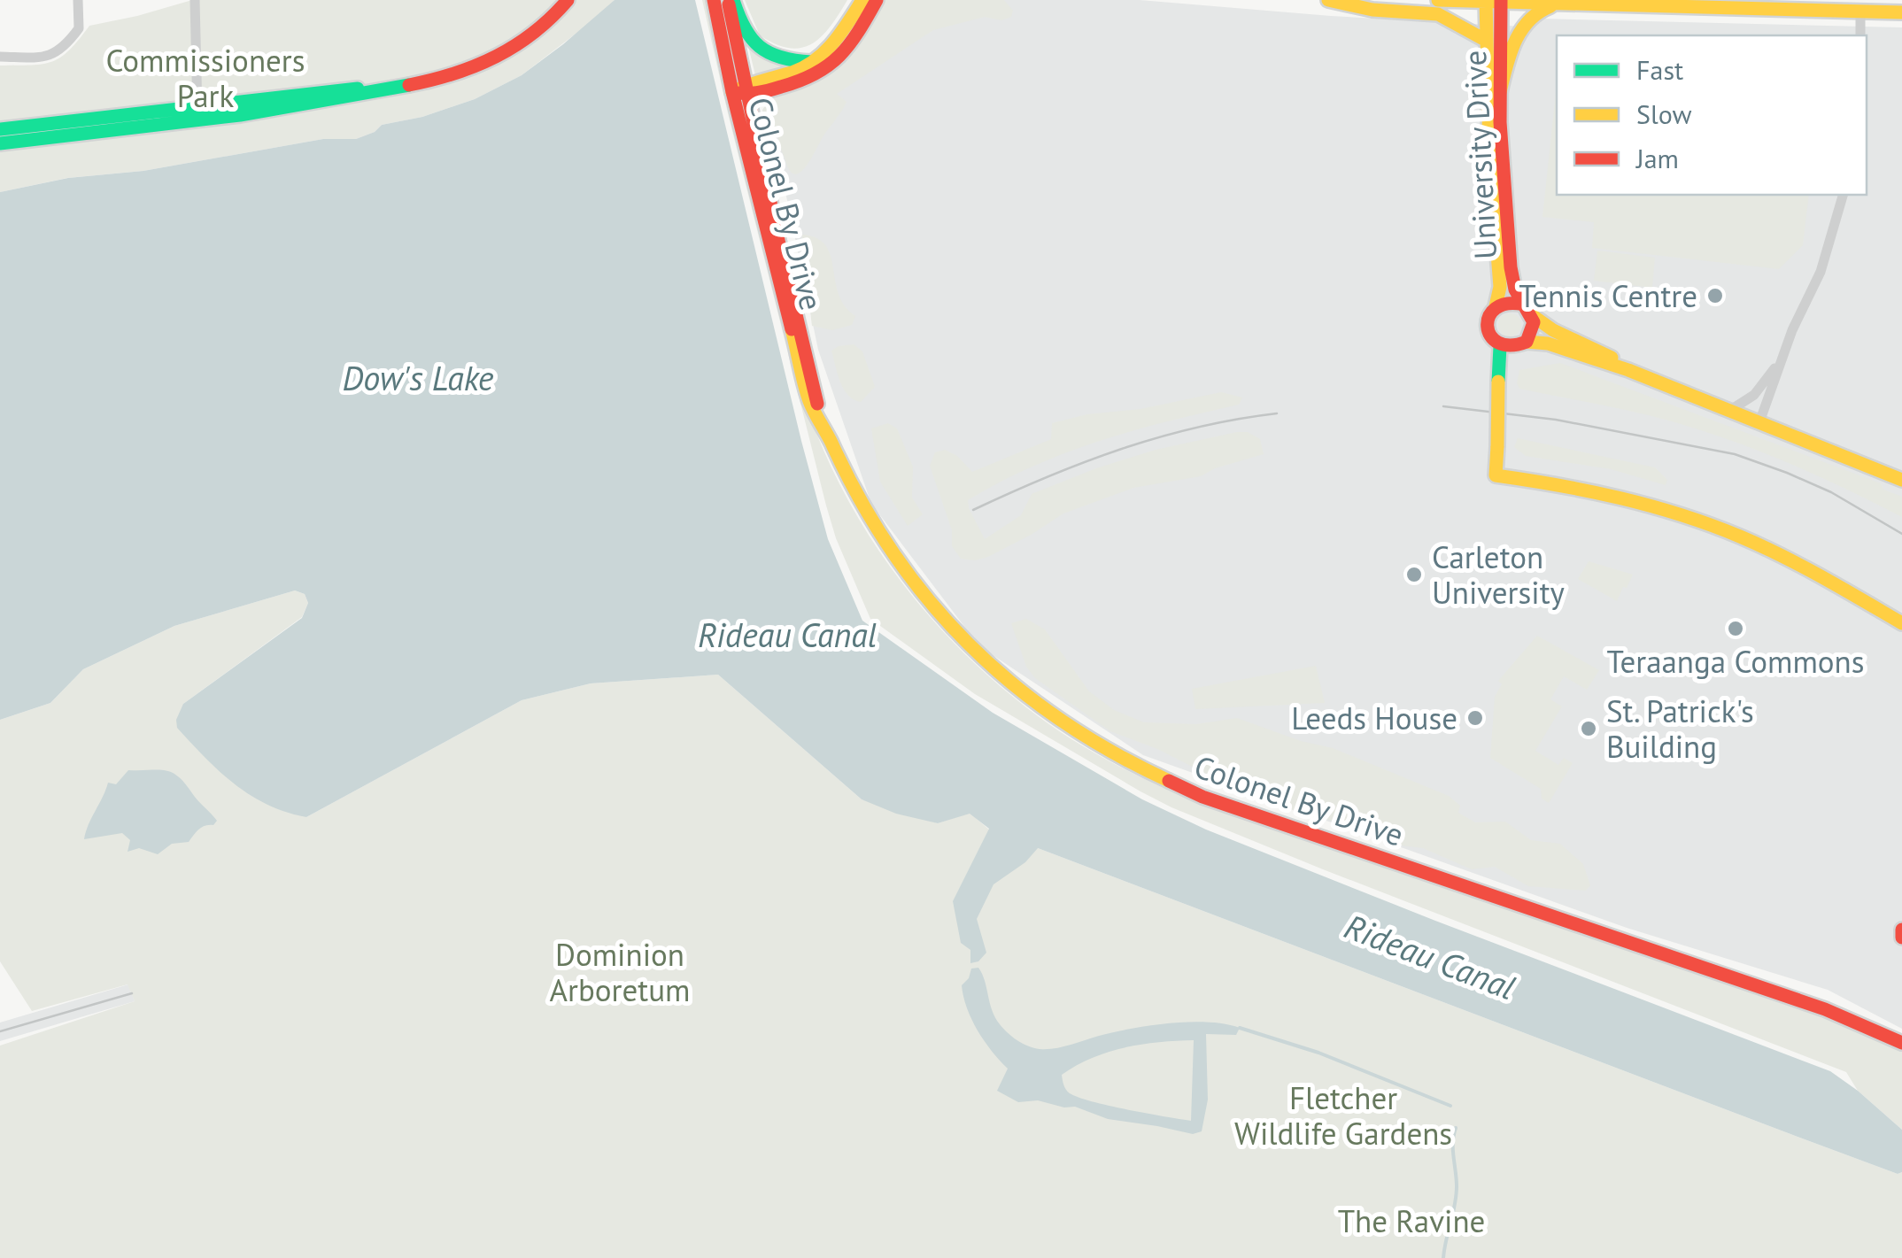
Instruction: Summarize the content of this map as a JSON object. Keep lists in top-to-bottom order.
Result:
{
  "streets": {
    "main road": ["University Drive", "Colonel By Drive"]
  },
  "water": ["Dow's Lake", "Rideau Canal"],
  "parks": [
    "Commissioners Park",
    "Dominion Arboretum",
    "Fletcher Wildlife Gardens",
    "The Ravine"
  ],
  "places": [
    "Tennis Centre",
    "Carleton University",
    "Teraanga Commons",
    "Leeds House",
    "St. Patrick's Building"
  ],
  "legend": ["Fast", "Slow", "Jam"]
}
